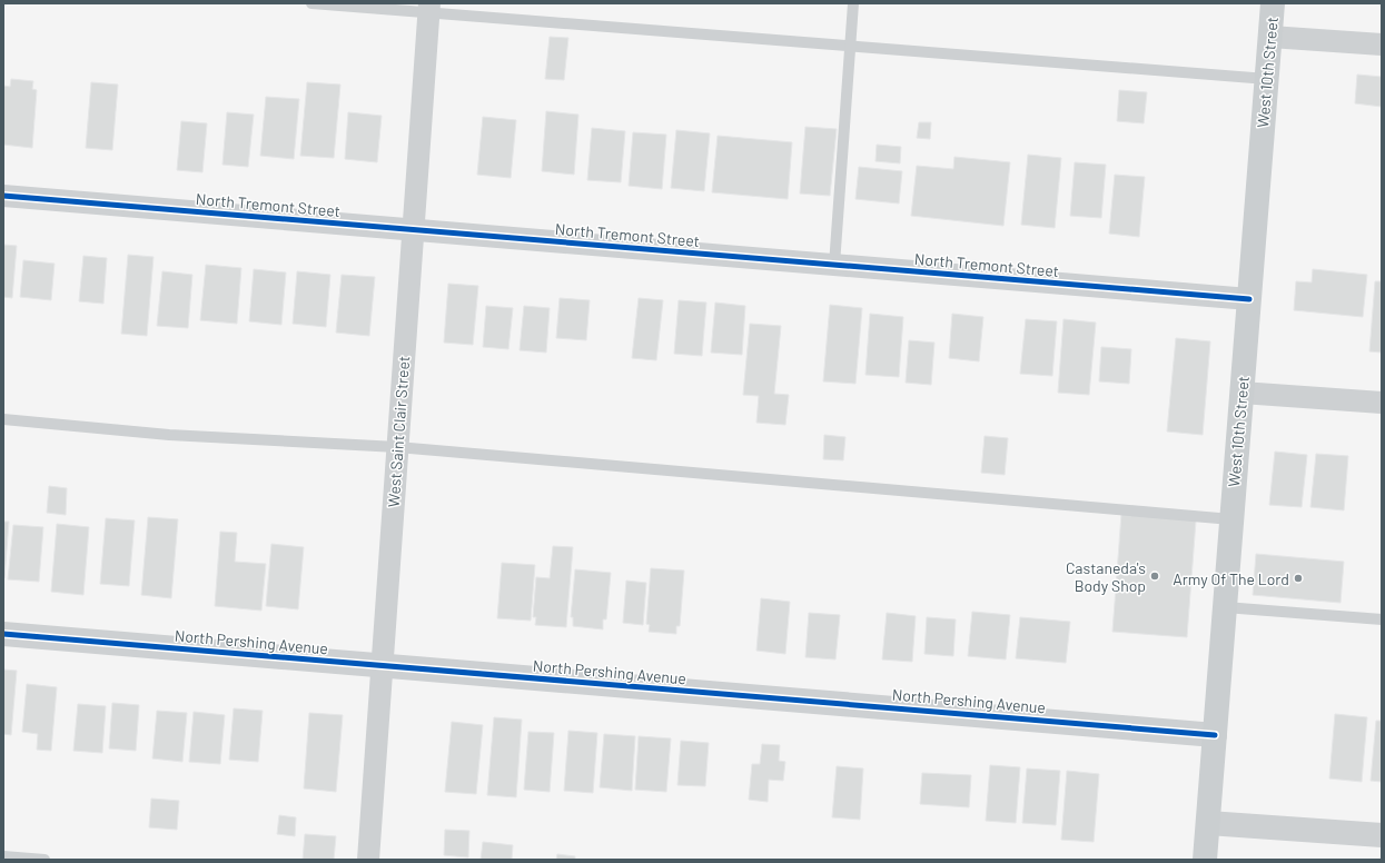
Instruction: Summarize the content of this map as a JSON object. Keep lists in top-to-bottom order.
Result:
{
  "streets": {
    "main road": ["West 10th Street"],
    "street": ["North Tremont Street", "West Saint Clair Street", "North Pershing Avenue"]
  },
  "crossings": [
    ["West 10th Street", "North Tremont Street"],
    ["West 10th Street", "North Pershing Avenue"],
    ["North Tremont Street", "West Saint Clair Street"],
    ["West Saint Clair Street", "North Pershing Avenue"]
  ],
  "places": ["Castaneda's Body Shop", "Army Of The Lord"]
}
